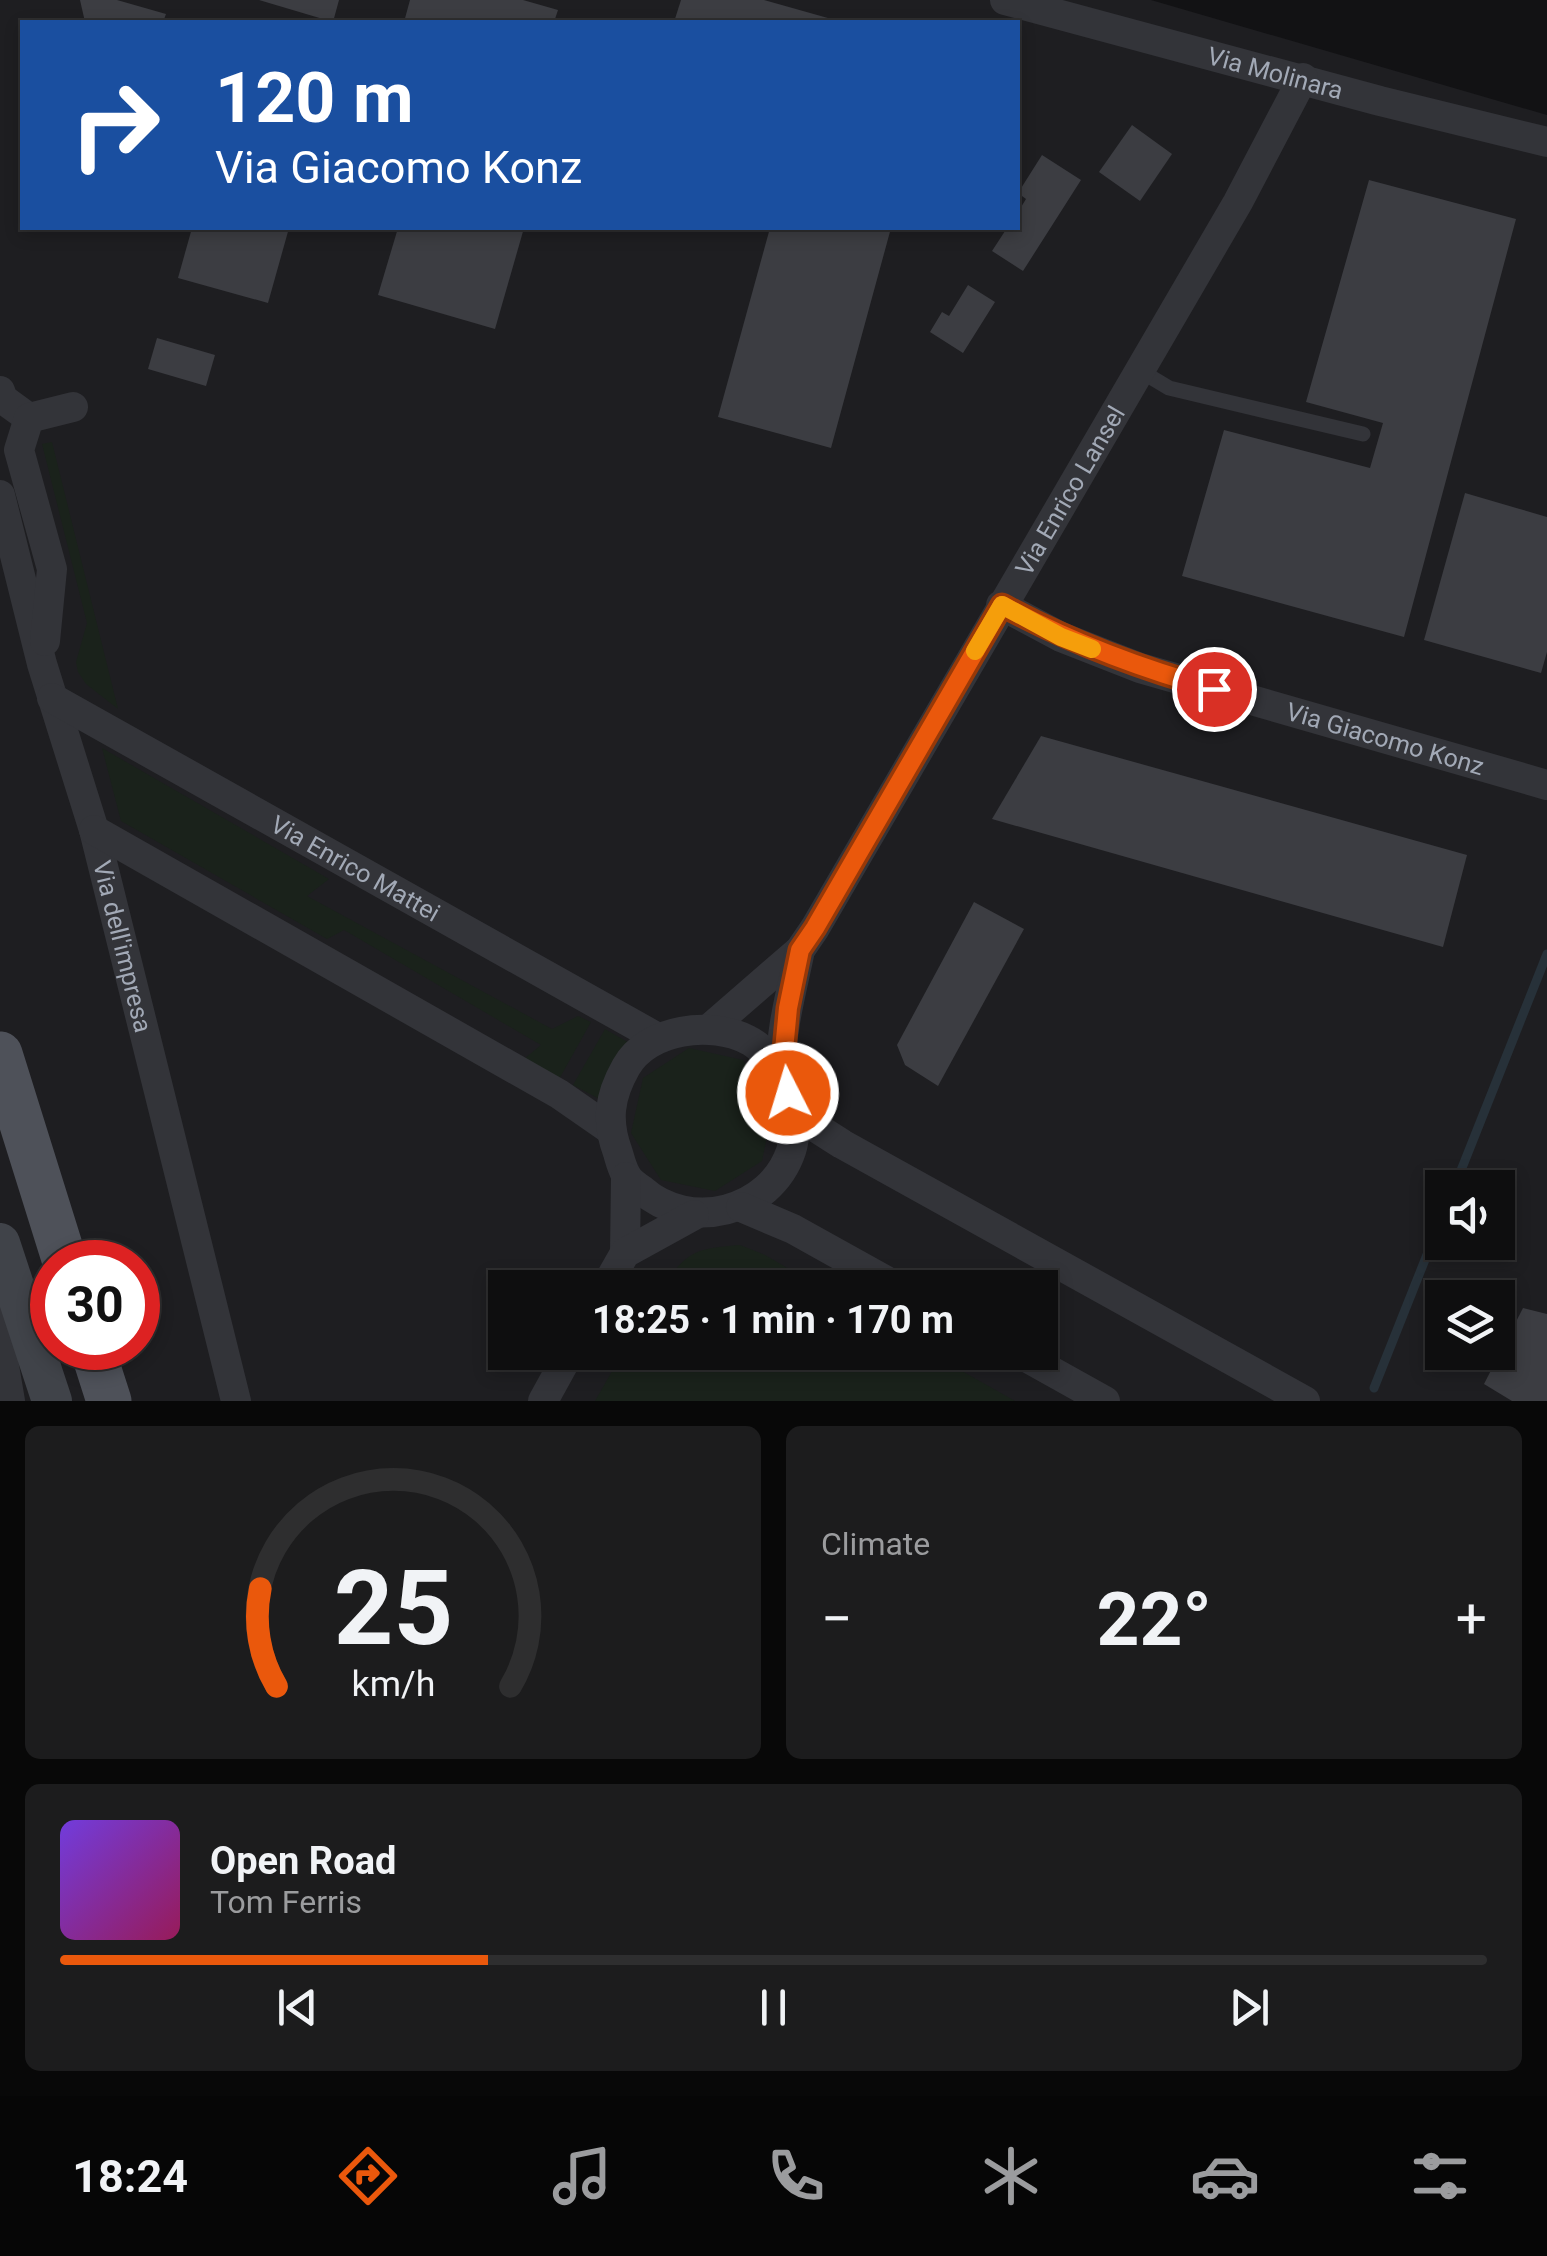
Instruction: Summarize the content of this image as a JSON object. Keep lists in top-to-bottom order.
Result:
{
  "streets": {
    "street": [
      "Via Molinara",
      "Via Enrico Lansel",
      "Via Giacomo Konz",
      "Via Enrico Mattei",
      "Via dell'impresa"
    ]
  },
  "crossings": [
    ["Via Molinara", "Via Enrico Lansel"],
    ["Via Enrico Lansel", "Via Giacomo Konz"],
    ["Via Enrico Lansel", "Via Enrico Mattei"],
    ["Via Enrico Mattei", "Via dell'impresa"]
  ],
  "page": {
    "turn": ["120 m", "Via Giacomo Konz"],
    "limit": "30",
    "trip": "18:25 · 1 min · 170 m",
    "tile": "Climate",
    "heat": ["−", "22°", "+"],
    "song": ["Open Road", "Tom Ferris"],
    "tabs": "18:24",
    "gauge": ["25", "km/h"]
  }
}
